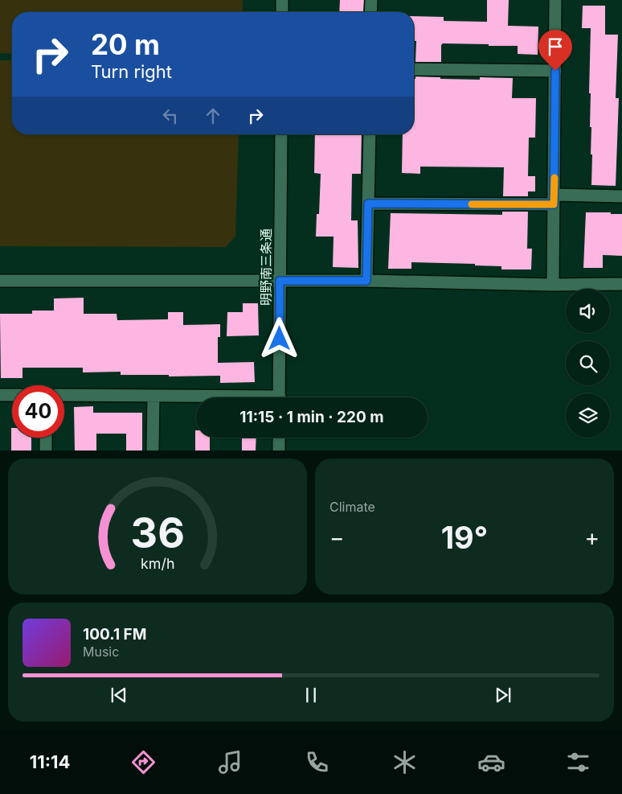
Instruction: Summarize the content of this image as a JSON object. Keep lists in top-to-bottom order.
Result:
{
  "streets": {
    "street": ["明野南三条通"]
  },
  "page": {
    "turn": ["20 m", "Turn right"],
    "limit": "40",
    "trip": "11:15 · 1 min · 220 m",
    "tile": "Climate",
    "heat": ["−", "19°", "+"],
    "song": ["100.1 FM", "Music"],
    "tabs": "11:14",
    "gauge": ["36", "km/h"]
  }
}
